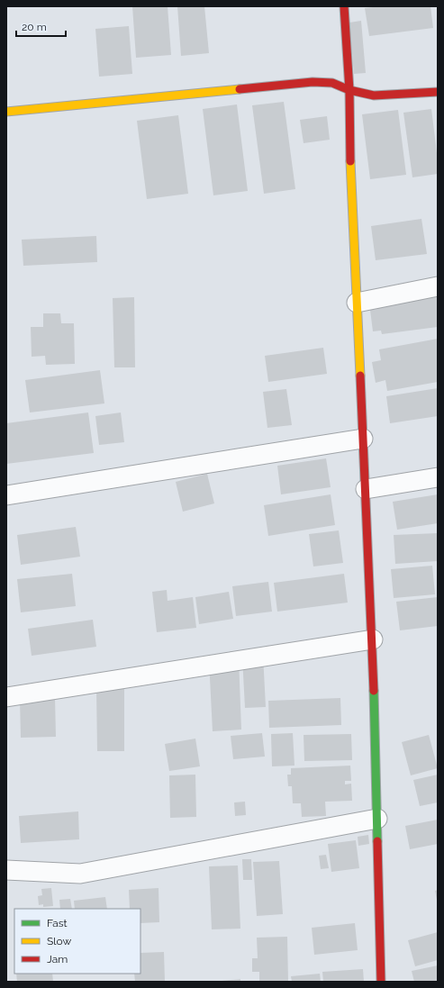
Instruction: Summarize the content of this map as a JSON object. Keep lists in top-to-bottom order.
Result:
{
  "legend": ["Fast", "Slow", "Jam"],
  "scale_bar": "20 m"
}
